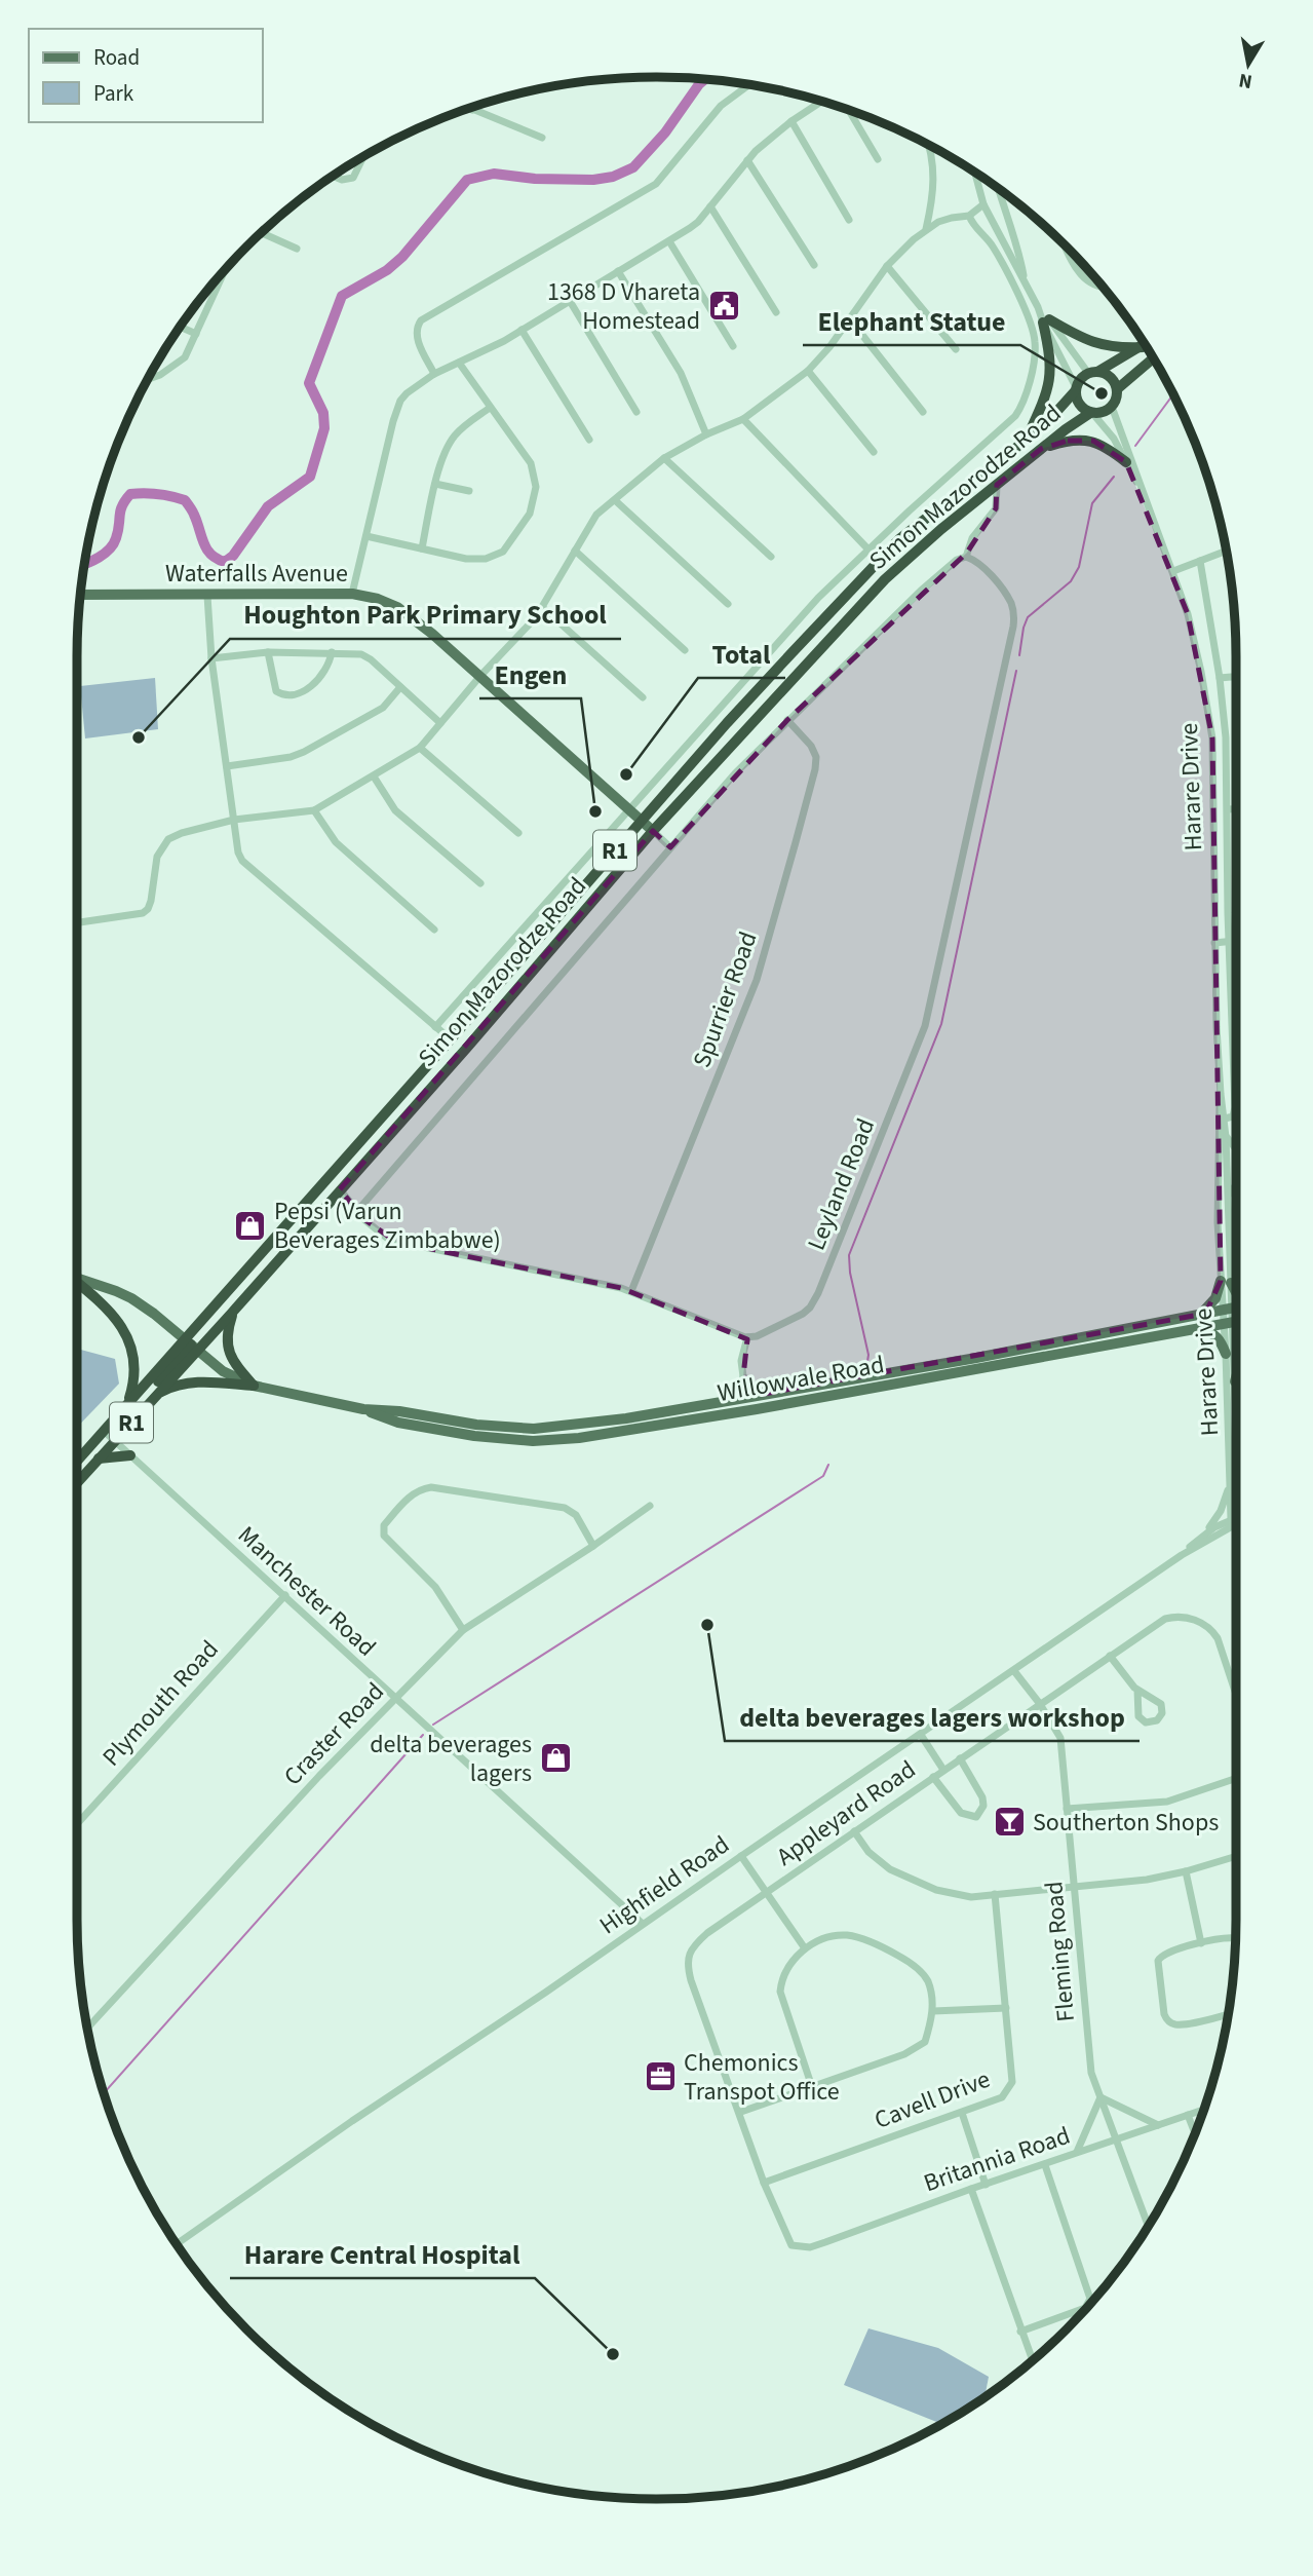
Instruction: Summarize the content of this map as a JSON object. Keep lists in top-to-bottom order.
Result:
{
  "streets": {
    "highway": ["Simon Mazorodze Road", "R1"],
    "main road": ["Waterfalls Avenue", "Willowvale Road"],
    "street": [
      "Harare Drive",
      "Spurrier Road",
      "Leyland Road",
      "Manchester Road",
      "Plymouth Road",
      "Craster Road",
      "Appleyard Road",
      "Highfield Road",
      "Fleming Road",
      "Cavell Drive",
      "Britannia Road"
    ]
  },
  "crossings": [
    ["Simon Mazorodze Road", "Waterfalls Avenue"],
    ["Simon Mazorodze Road", "Harare Drive"],
    ["Simon Mazorodze Road", "R1"],
    ["Simon Mazorodze Road", "Willowvale Road"],
    ["Simon Mazorodze Road", "Manchester Road"],
    ["Harare Drive", "R1"],
    ["Harare Drive", "Willowvale Road"],
    ["Manchester Road", "Plymouth Road"],
    ["Manchester Road", "Craster Road"],
    ["Manchester Road", "Highfield Road"],
    ["Appleyard Road", "Fleming Road"],
    ["Highfield Road", "Fleming Road"],
    ["Fleming Road", "Britannia Road"],
    ["Cavell Drive", "Britannia Road"]
  ],
  "places": {
    "public building": ["1368 D Vhareta Homestead"],
    "other": [
      "Elephant Statue",
      "Houghton Park Primary School",
      "Total",
      "Engen",
      "delta beverages lagers workshop",
      "Harare Central Hospital"
    ],
    "shop": ["Pepsi (Varun Beverages Zimbabwe)", "delta beverages lagers"],
    "bar": ["Southerton Shops"],
    "office": ["Chemonics Transpot Office"]
  },
  "legend": ["Road", "Park"],
  "north": "bottom"
}
